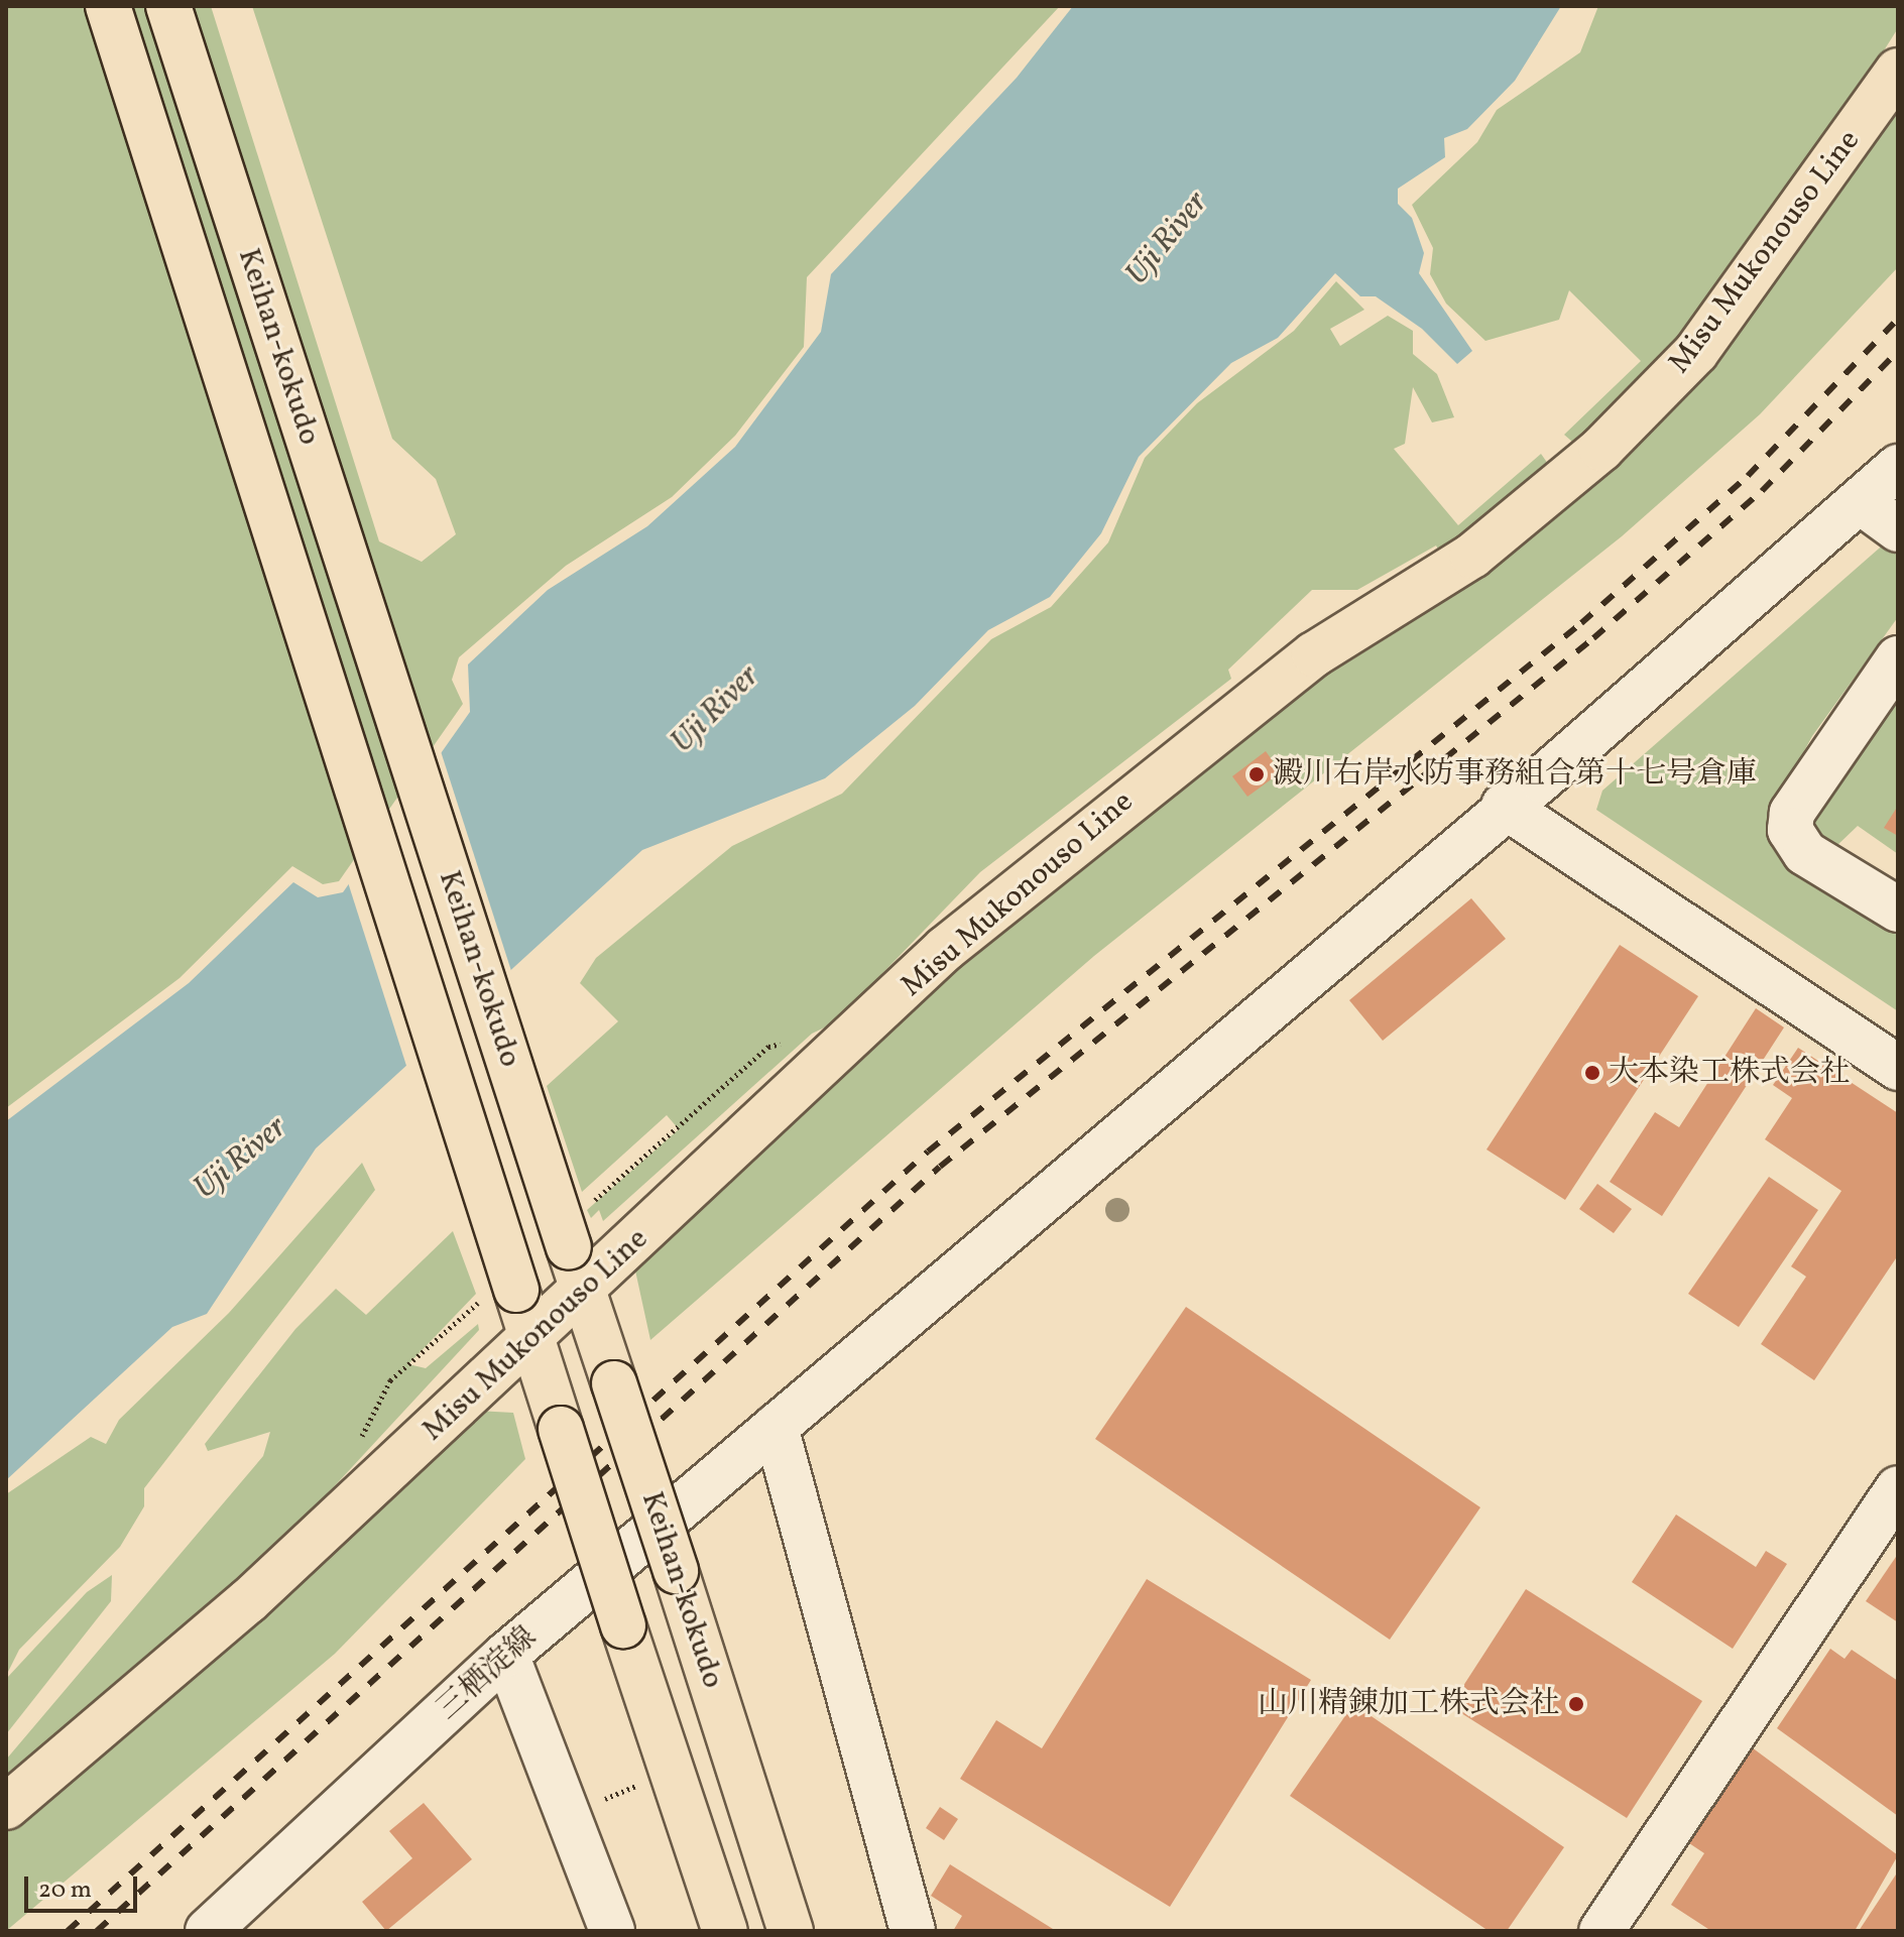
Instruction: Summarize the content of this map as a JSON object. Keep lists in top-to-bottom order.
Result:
{
  "streets": {
    "main road": ["Misu Mukonouso Line", "Keihan-kokudo"],
    "street": ["三栖淀線"]
  },
  "crossings": [
    ["Misu Mukonouso Line", "Keihan-kokudo"]
  ],
  "water": ["Uji River"],
  "places": ["澱川右岸水防事務組合第十七号倉庫", "大本染工株式会社", "山川精錬加工株式会社"],
  "scale_bar": "20 m"
}
